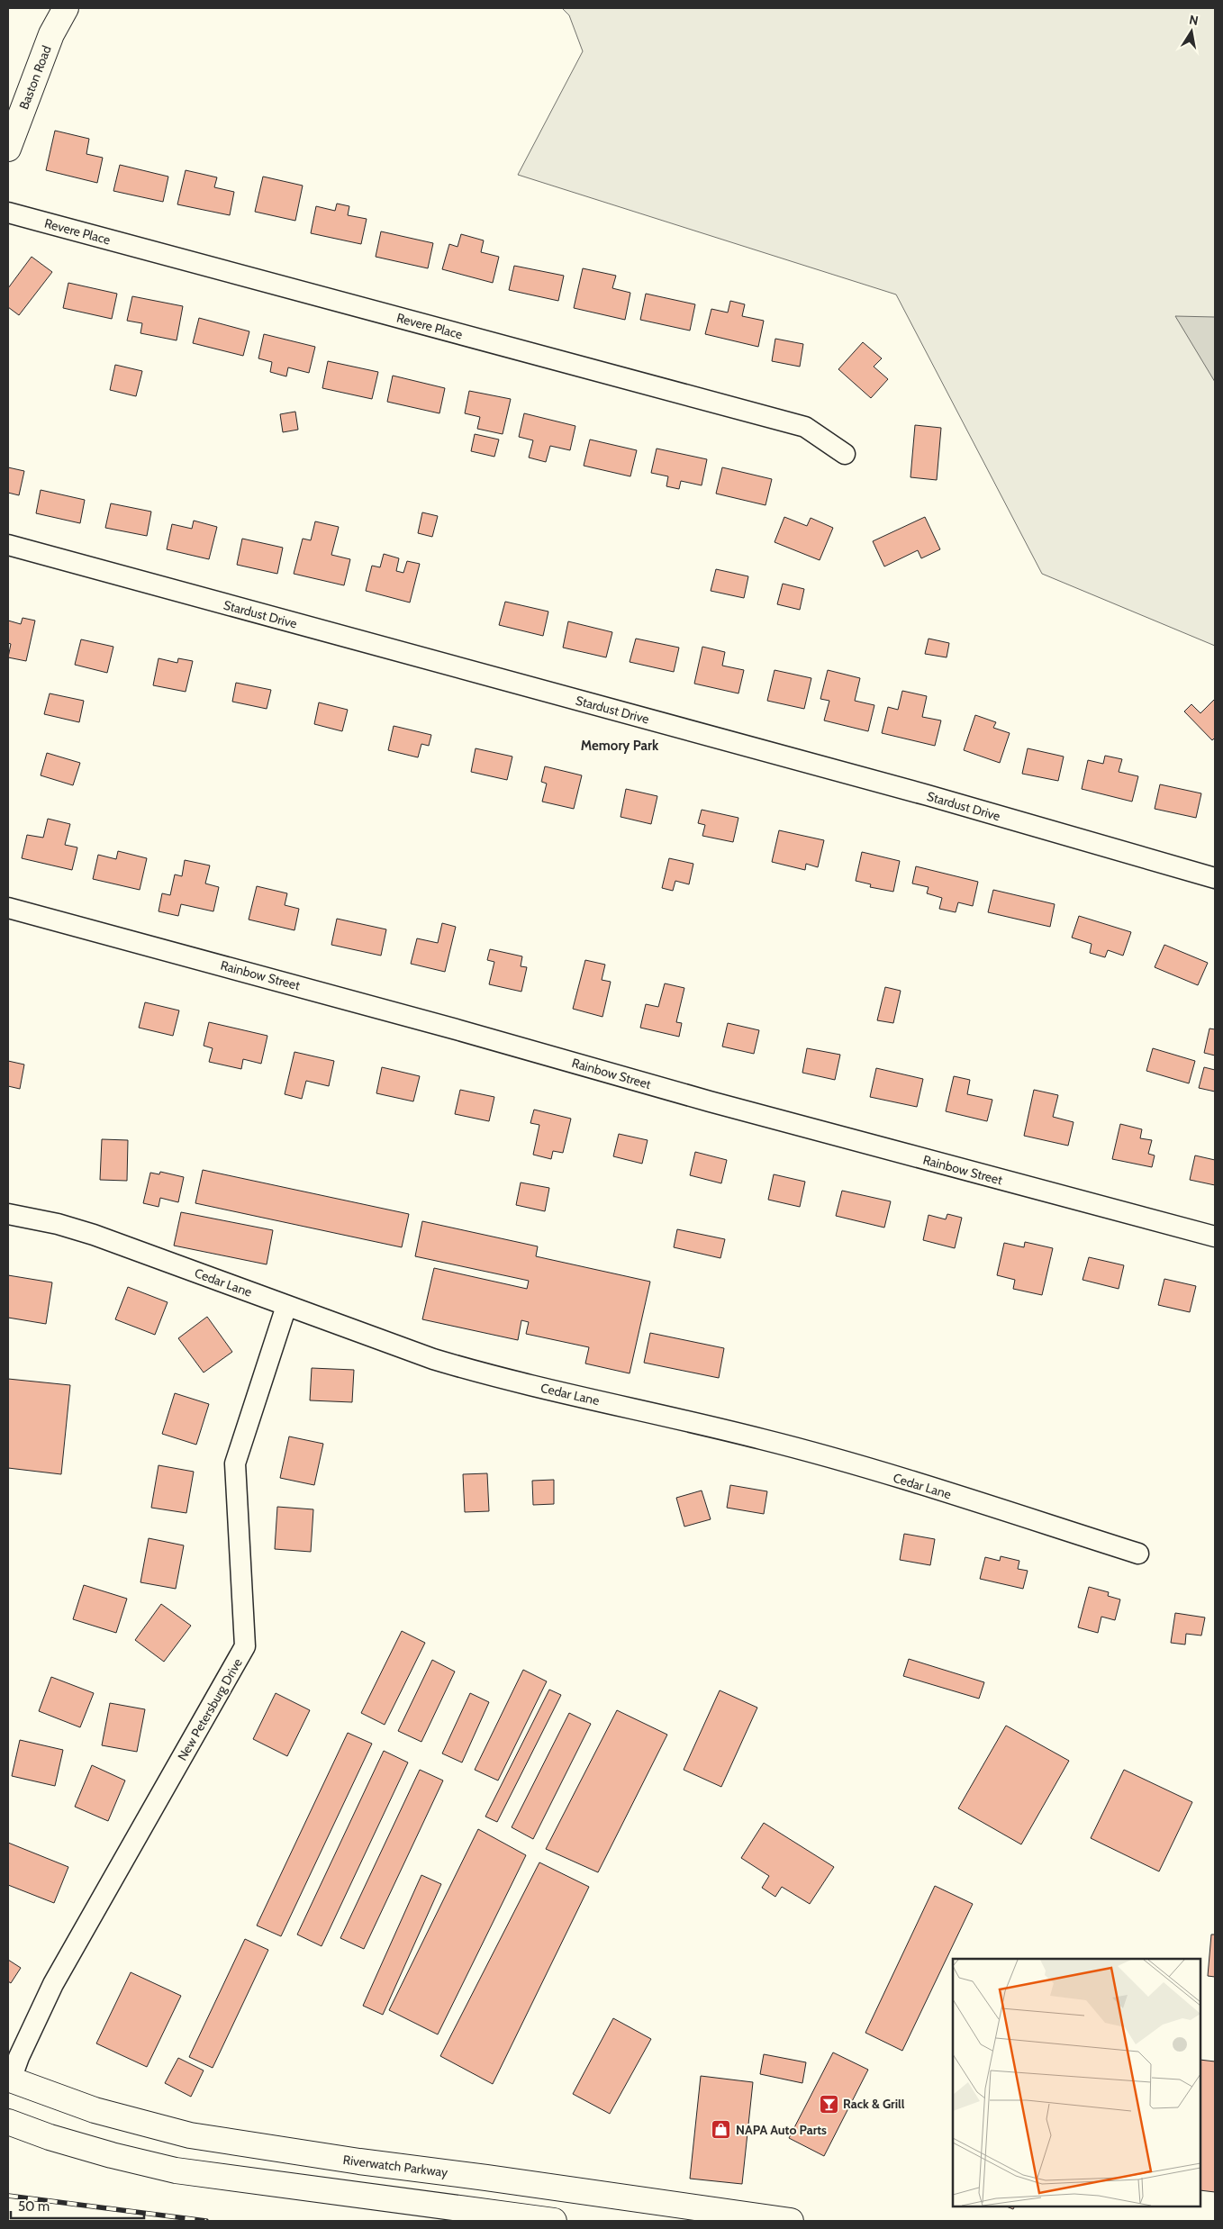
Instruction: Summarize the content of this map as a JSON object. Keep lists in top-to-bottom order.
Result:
{
  "streets": {
    "main road": ["Baston Road", "Riverwatch Parkway"],
    "street": [
      "Revere Place",
      "Stardust Drive",
      "Rainbow Street",
      "Cedar Lane",
      "New Petersburg Drive"
    ]
  },
  "crossings": [
    ["Cedar Lane", "New Petersburg Drive"],
    ["New Petersburg Drive", "Riverwatch Parkway"]
  ],
  "districts": ["Memory Park"],
  "places": {
    "bar": ["Rack & Grill"],
    "shop": ["NAPA Auto Parts"]
  },
  "scale_bar": "50 m",
  "north": "top"
}
